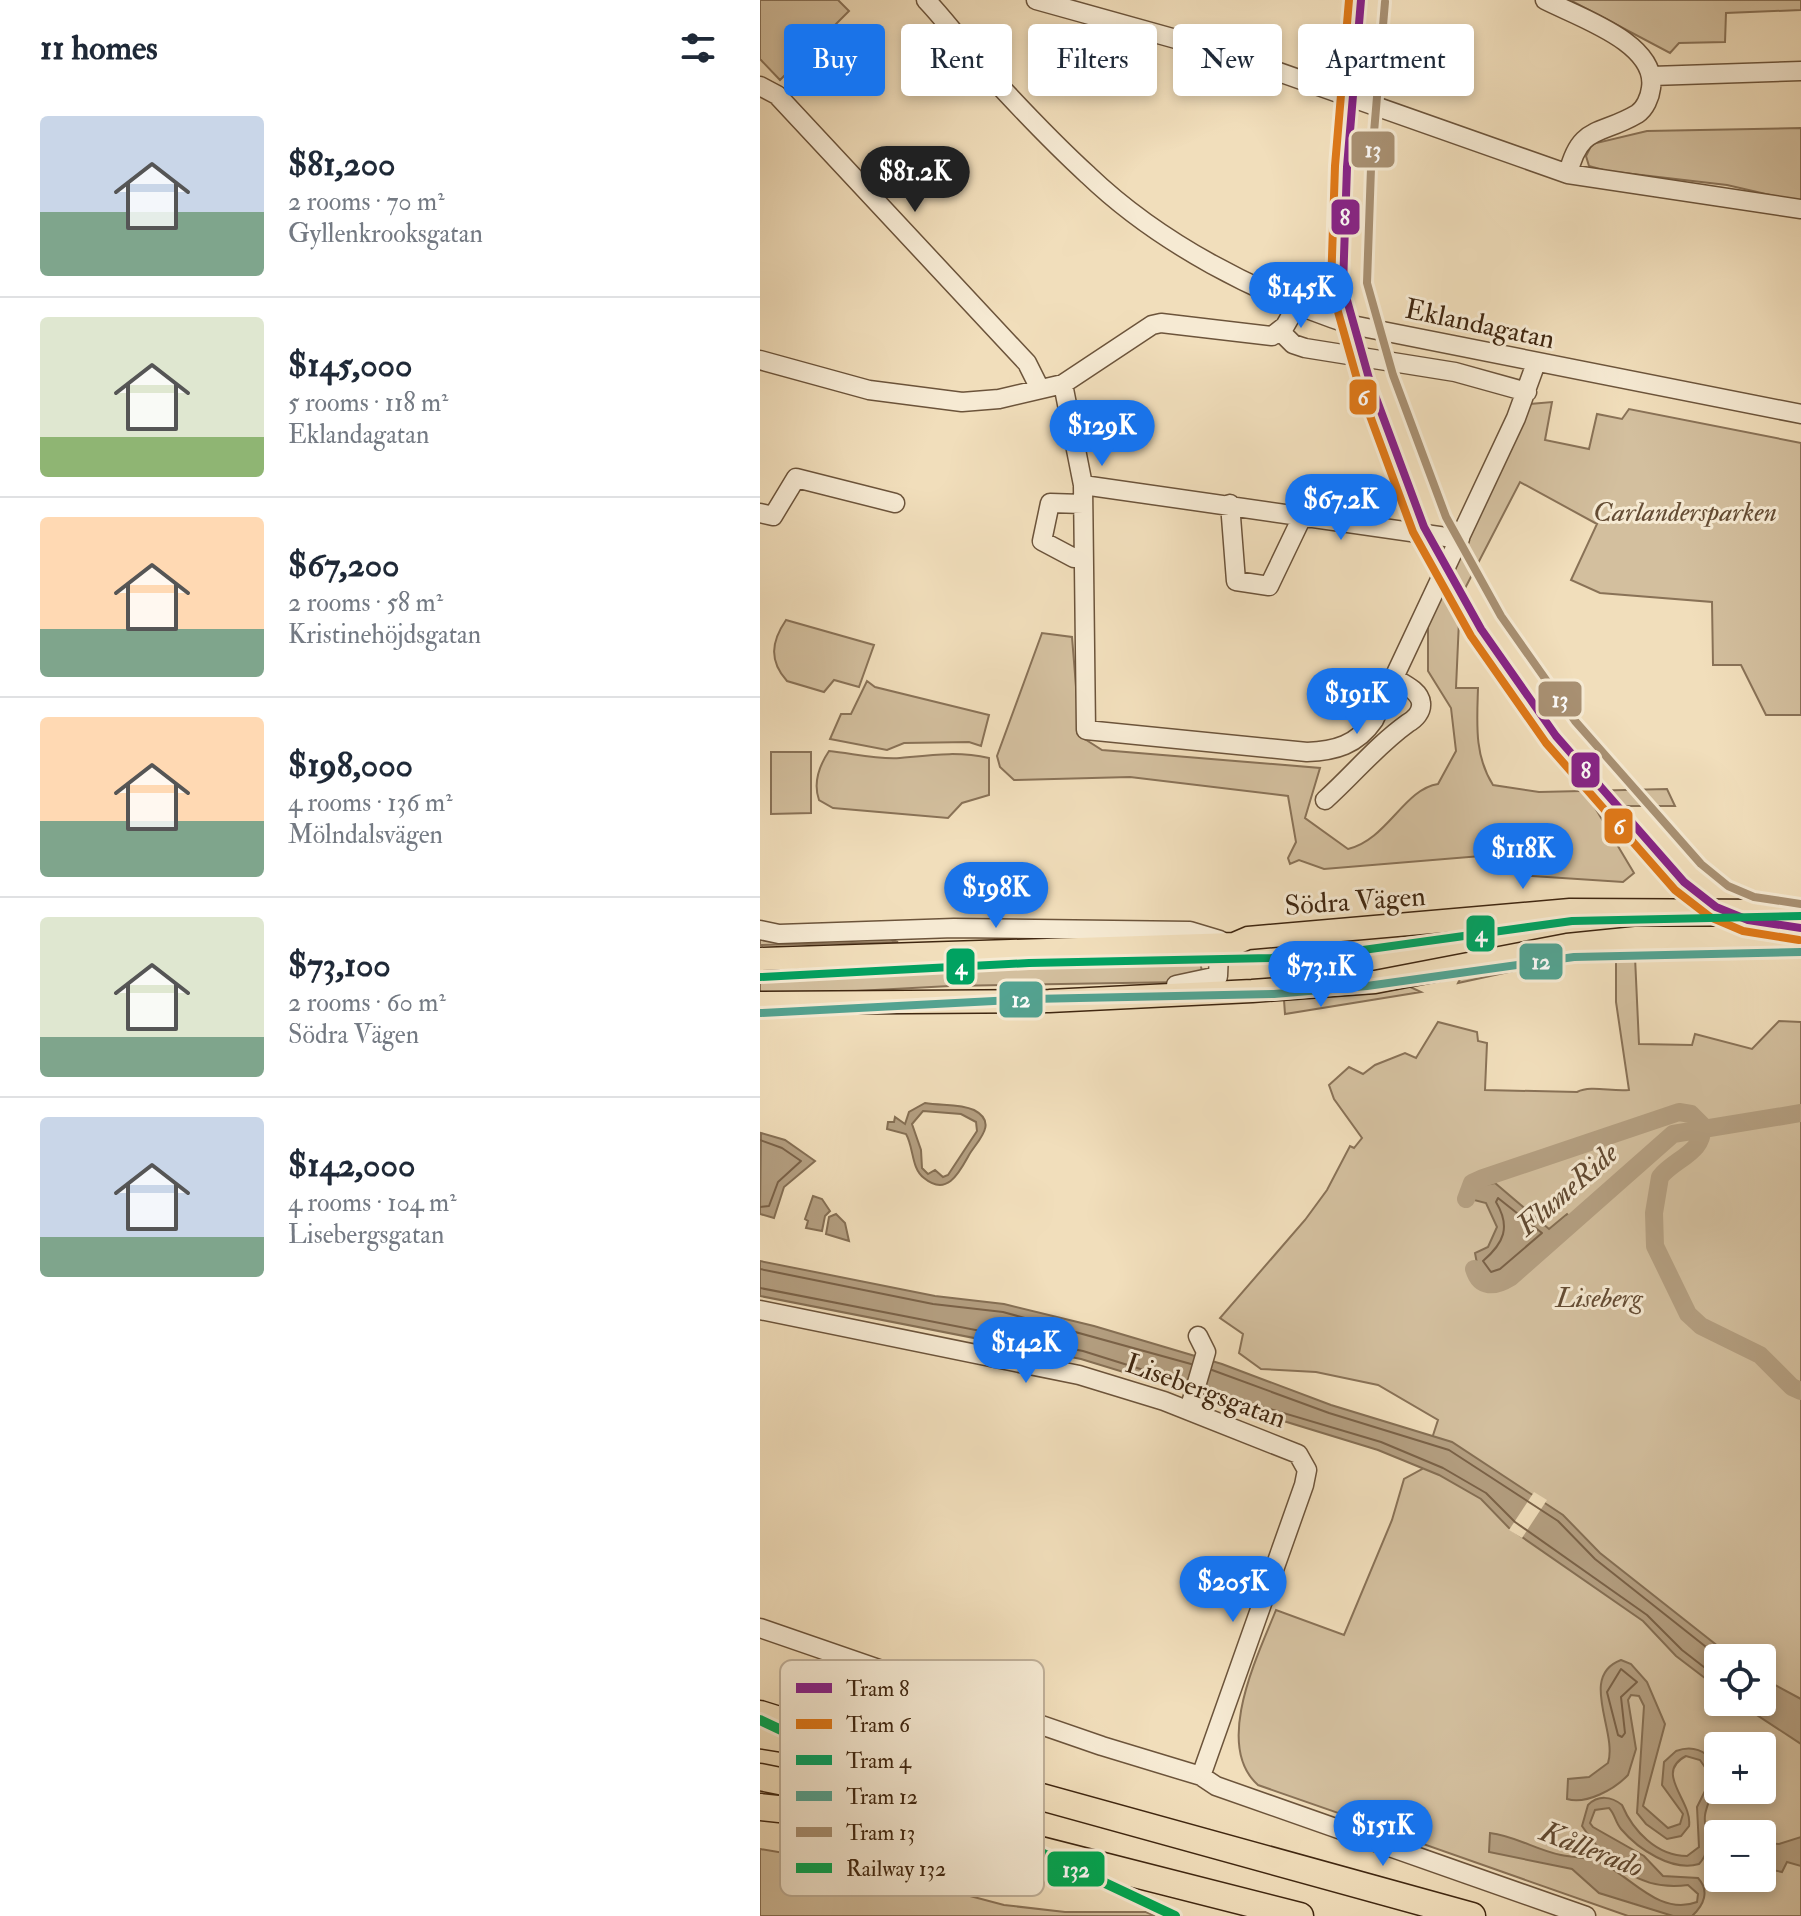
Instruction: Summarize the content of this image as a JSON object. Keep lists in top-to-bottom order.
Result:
{
  "streets": {
    "main road": ["Södra Vägen"],
    "street": ["Eklandagatan", "Lisebergsgatan"]
  },
  "water": ["FlumeRide", "Kållerado"],
  "parks": ["Carlandersparken", "Liseberg"],
  "lines": [
    "tram line 8",
    "tram line 6",
    "tram line 13",
    "tram line 4",
    "tram line 12",
    "rail line 132"
  ],
  "legend": [
    "Tram 8",
    "Tram 6",
    "Tram 4",
    "Tram 12",
    "Tram 13",
    "Railway 132"
  ],
  "page": {
    "heading": "11 homes",
    "chip": [
      "Buy",
      "Rent",
      "Filters",
      "New",
      "Apartment"
    ],
    "list": [
      {
        "name": "$81,200",
        "note": "2 rooms · 70 m² · Gyllenkrooksgatan"
      },
      {
        "name": "$145,000",
        "note": "5 rooms · 118 m² · Eklandagatan"
      },
      {
        "name": "$67,200",
        "note": "2 rooms · 58 m² · Kristinehöjdsgatan"
      },
      {
        "name": "$198,000",
        "note": "4 rooms · 136 m² · Mölndalsvägen"
      },
      {
        "name": "$73,100",
        "note": "2 rooms · 60 m² · Södra Vägen"
      },
      {
        "name": "$142,000",
        "note": "4 rooms · 104 m² · Lisebergsgatan"
      }
    ],
    "price": [
      "$81.2K",
      "$145K",
      "$129K",
      "$67.2K",
      "$191K",
      "$118K",
      "$198K",
      "$73.1K",
      "$142K",
      "$205K",
      "$151K"
    ],
    "map_buttons": ["+", "−"]
  }
}
